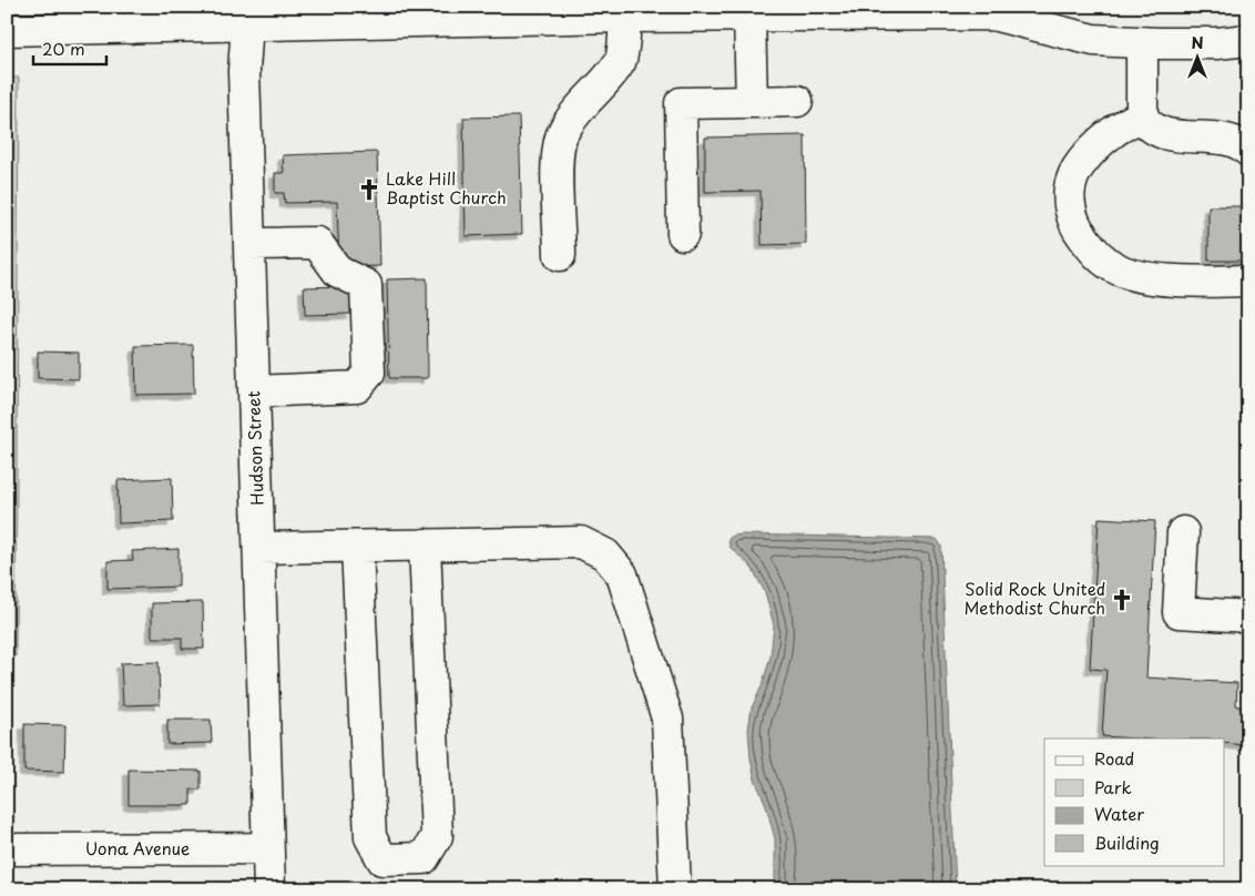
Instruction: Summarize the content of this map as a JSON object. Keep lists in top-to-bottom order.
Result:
{
  "streets": {
    "street": ["Hudson Street", "Uona Avenue"]
  },
  "crossings": [
    ["Hudson Street", "Uona Avenue"]
  ],
  "places": {
    "church": ["Lake Hill Baptist Church", "Solid Rock United Methodist Church"]
  },
  "legend": [
    "Road",
    "Park",
    "Water",
    "Building"
  ],
  "scale_bar": "20 m",
  "north": "top"
}
